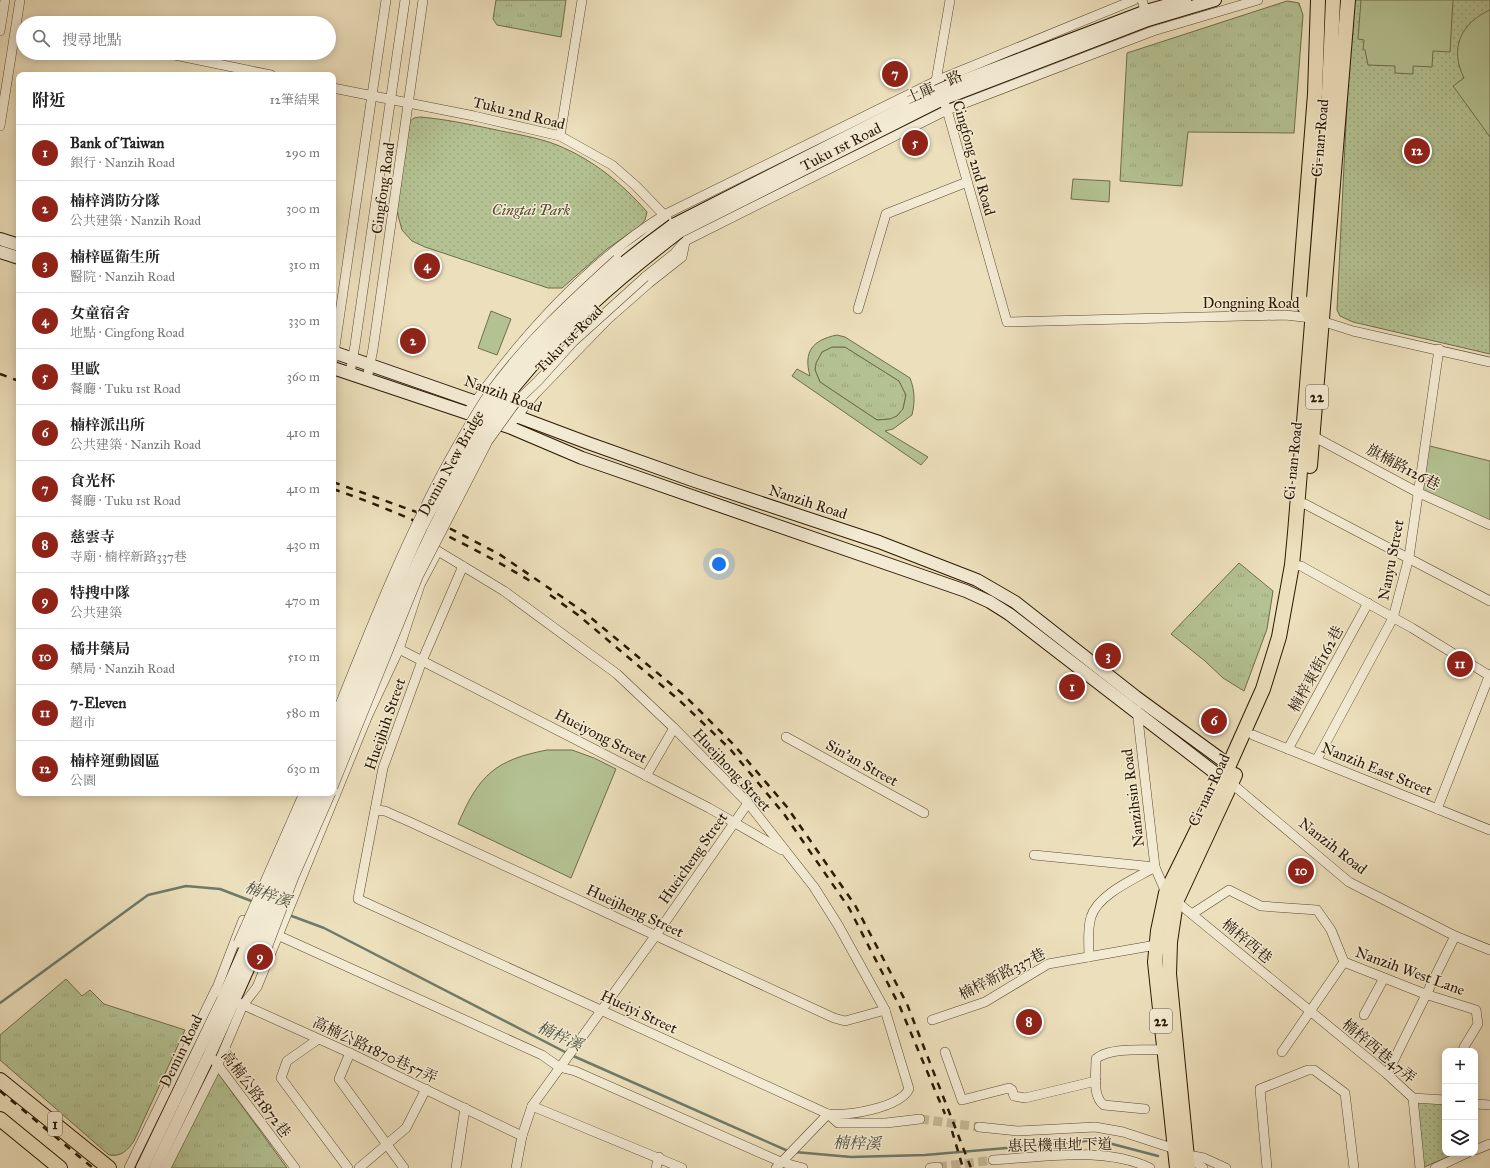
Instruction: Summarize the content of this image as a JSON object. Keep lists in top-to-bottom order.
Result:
{
  "streets": {
    "main road": ["Ci-nan Road", "22", "1"],
    "street": [
      "土庫一路",
      "Tuku 2nd Road",
      "Tuku 1st Road",
      "Cingfong 2nd Road",
      "Cingfong Road",
      "Dongning Road",
      "Nanzih Road",
      "Demin New Bridge",
      "旗楠路126巷",
      "Nanyu Street",
      "楠梓東街162巷",
      "Hueijhih Street",
      "Hueiyong Street",
      "Sin'an Street",
      "Nanzih East Street",
      "Hueijhong Street",
      "Nanzihsin Road",
      "Hueicheng Street",
      "Hueijheng Street",
      "楠梓西巷",
      "Nanzih West Lane",
      "楠梓新路337巷",
      "Hueiyi Street",
      "高楠公路1870巷57弄",
      "Demin Road",
      "楠梓西巷47弄",
      "高楠公路1872巷",
      "惠民機車地下道"
    ]
  },
  "crossings": [
    ["土庫一路", "Tuku 2nd Road"],
    ["土庫一路", "Tuku 1st Road"],
    ["土庫一路", "Cingfong 2nd Road"],
    ["土庫一路", "Demin New Bridge"],
    ["Tuku 2nd Road", "Tuku 1st Road"],
    ["Tuku 2nd Road", "Cingfong Road"],
    ["Tuku 2nd Road", "Demin New Bridge"],
    ["Ci-nan Road", "Dongning Road"],
    ["Ci-nan Road", "Nanzih Road"],
    ["Ci-nan Road", "22"],
    ["Ci-nan Road", "旗楠路126巷"],
    ["Ci-nan Road", "Nanzih East Street"],
    ["Ci-nan Road", "Nanzihsin Road"],
    ["Ci-nan Road", "楠梓西巷"],
    ["Tuku 1st Road", "Cingfong 2nd Road"],
    ["Tuku 1st Road", "Nanzih Road"],
    ["Tuku 1st Road", "Demin New Bridge"],
    ["Cingfong 2nd Road", "Dongning Road"],
    ["Cingfong Road", "Nanzih Road"],
    ["Dongning Road", "Nanyu Street"],
    ["Nanzih Road", "22"],
    ["Nanzih Road", "Nanzihsin Road"],
    ["22", "Nanzihsin Road"],
    ["22", "楠梓西巷"],
    ["22", "楠梓新路337巷"],
    ["旗楠路126巷", "Nanyu Street"],
    ["Nanyu Street", "Nanzih East Street"],
    ["楠梓東街162巷", "Nanzih East Street"],
    ["Hueijhih Street", "Hueiyong Street"],
    ["Hueijhih Street", "Hueijhong Street"],
    ["Hueijhih Street", "Hueijheng Street"],
    ["Hueijhih Street", "Hueiyi Street"],
    ["Hueiyong Street", "Hueijhong Street"],
    ["Hueiyong Street", "Hueicheng Street"],
    ["Hueijhong Street", "Hueicheng Street"],
    ["Hueijhong Street", "Hueijheng Street"],
    ["Hueijhong Street", "Hueiyi Street"],
    ["Nanzihsin Road", "楠梓西巷"],
    ["Hueicheng Street", "Hueijheng Street"],
    ["Hueicheng Street", "Hueiyi Street"],
    ["Hueicheng Street", "高楠公路1870巷57弄"],
    ["楠梓西巷", "Nanzih West Lane"],
    ["楠梓西巷", "楠梓西巷47弄"],
    ["Nanzih West Lane", "楠梓西巷47弄"],
    ["高楠公路1870巷57弄", "Demin Road"],
    ["Demin Road", "高楠公路1872巷"]
  ],
  "water": ["楠梓溪"],
  "parks": ["Cingtai Park"],
  "page": {
    "search": "搜尋地點",
    "pins": [
      "7",
      "5",
      "12",
      "4",
      "2",
      "3",
      "11",
      "1",
      "6",
      "10",
      "9",
      "8"
    ],
    "heading": ["附近", "12筆結果"],
    "list": [
      {
        "mark": "1",
        "name": "Bank of Taiwan",
        "note": "銀行 · Nanzih Road",
        "value": "290 m"
      },
      {
        "mark": "2",
        "name": "楠梓消防分隊",
        "note": "公共建築 · Nanzih Road",
        "value": "300 m"
      },
      {
        "mark": "3",
        "name": "楠梓區衛生所",
        "note": "醫院 · Nanzih Road",
        "value": "310 m"
      },
      {
        "mark": "4",
        "name": "女童宿舍",
        "note": "地點 · Cingfong Road",
        "value": "330 m"
      },
      {
        "mark": "5",
        "name": "里歐",
        "note": "餐廳 · Tuku 1st Road",
        "value": "360 m"
      },
      {
        "mark": "6",
        "name": "楠梓派出所",
        "note": "公共建築 · Nanzih Road",
        "value": "410 m"
      },
      {
        "mark": "7",
        "name": "食光杯",
        "note": "餐廳 · Tuku 1st Road",
        "value": "410 m"
      },
      {
        "mark": "8",
        "name": "慈雲寺",
        "note": "寺廟 · 楠梓新路337巷",
        "value": "430 m"
      },
      {
        "mark": "9",
        "name": "特搜中隊",
        "note": "公共建築",
        "value": "470 m"
      },
      {
        "mark": "10",
        "name": "橘井藥局",
        "note": "藥局 · Nanzih Road",
        "value": "510 m"
      },
      {
        "mark": "11",
        "name": "7-Eleven",
        "note": "超市",
        "value": "580 m"
      },
      {
        "mark": "12",
        "name": "楠梓運動園區",
        "note": "公園",
        "value": "630 m"
      }
    ],
    "map_buttons": ["+", "−"]
  }
}
